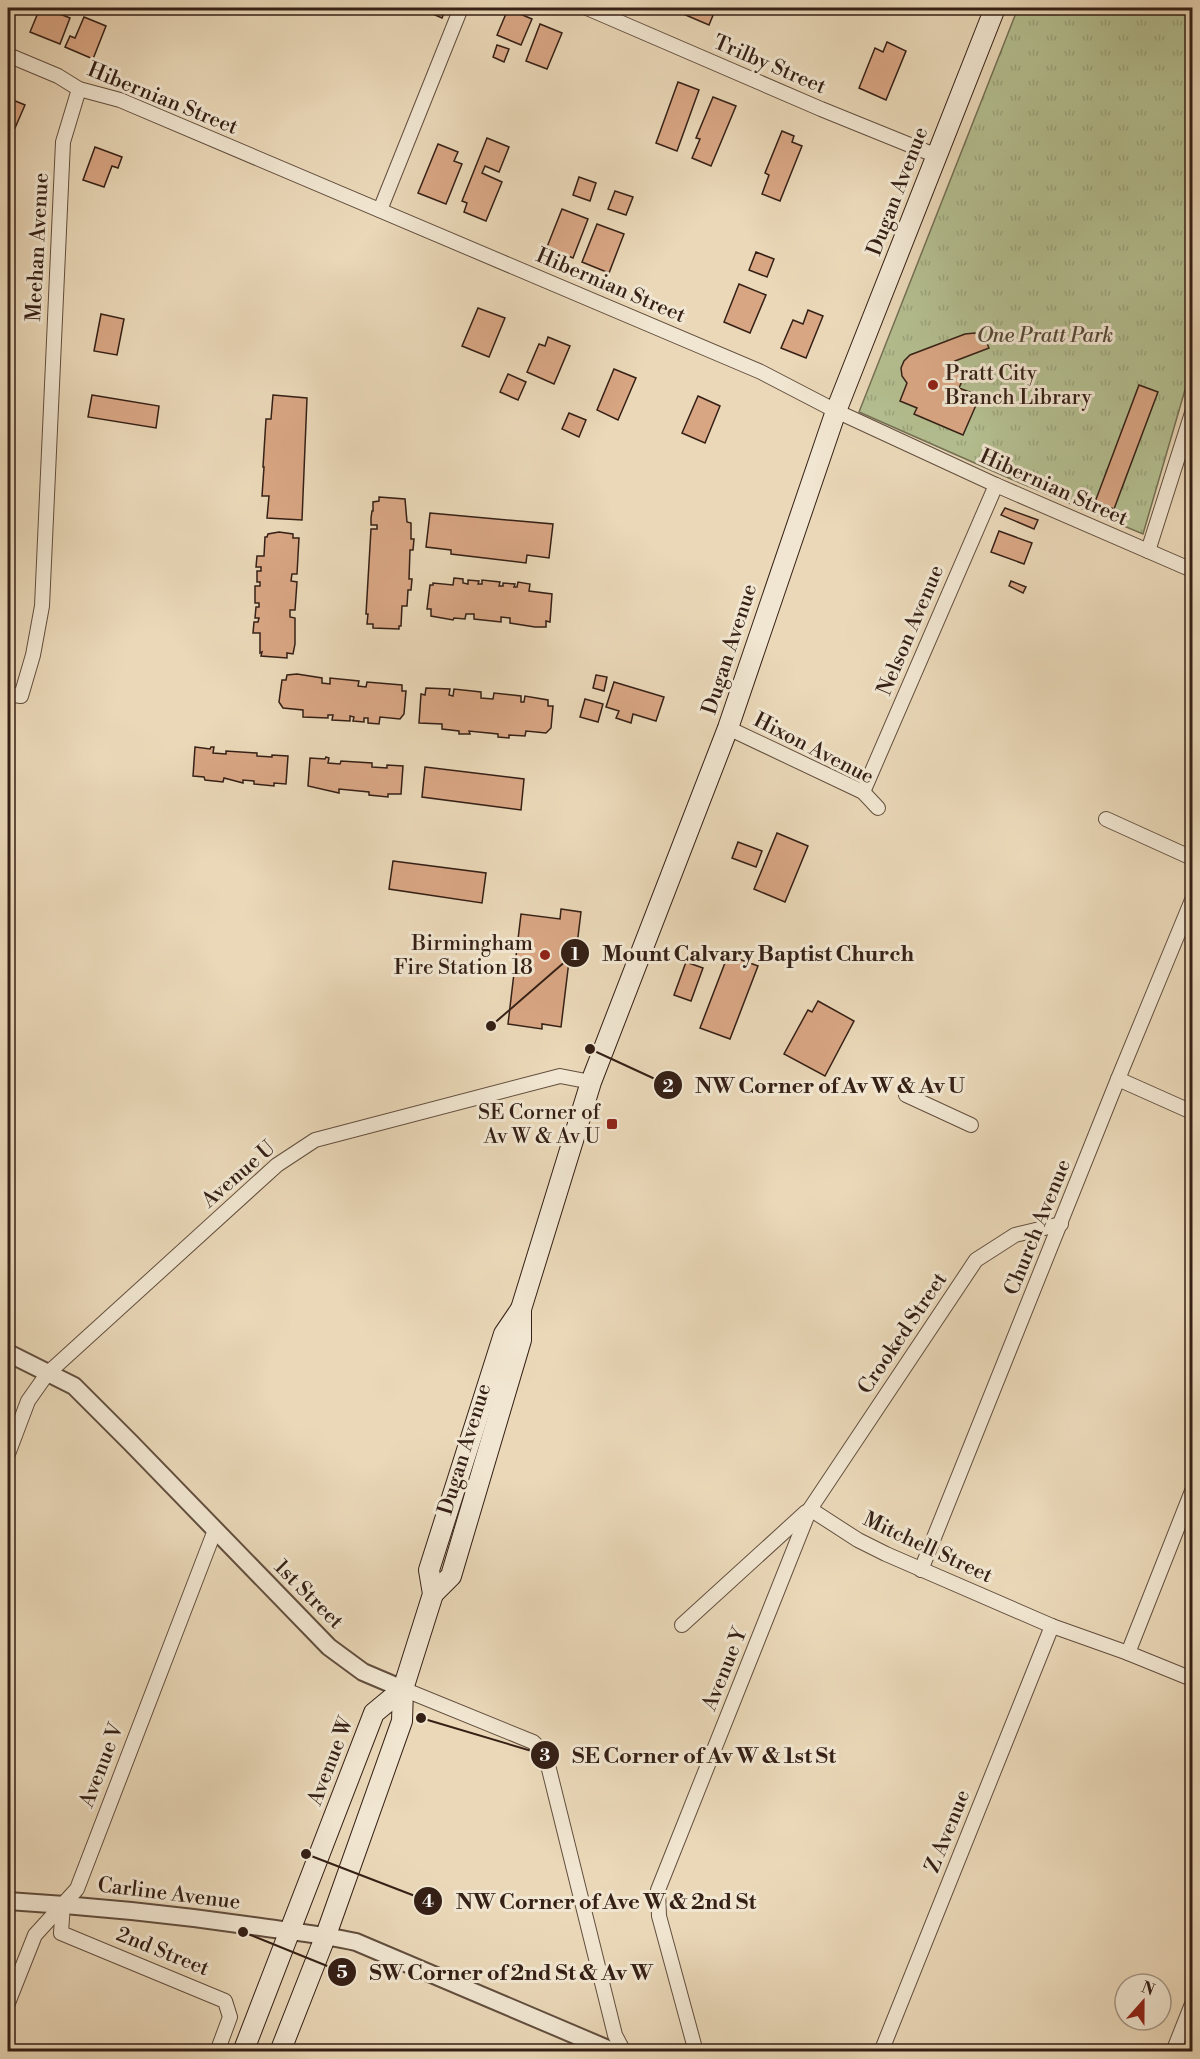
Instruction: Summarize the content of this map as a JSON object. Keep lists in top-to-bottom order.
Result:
{
  "streets": {
    "main road": ["Dugan Avenue", "Avenue W"],
    "street": [
      "Trilby Street",
      "Hibernian Street",
      "Meehan Avenue",
      "Nelson Avenue",
      "Hixon Avenue",
      "Avenue U",
      "Church Avenue",
      "Crooked Street",
      "Mitchell Street",
      "1st Street",
      "Avenue Y",
      "Avenue V",
      "Z Avenue",
      "Carline Avenue",
      "2nd Street"
    ]
  },
  "crossings": [
    ["Trilby Street", "Dugan Avenue"],
    ["Hibernian Street", "Dugan Avenue"],
    ["Hibernian Street", "Meehan Avenue"],
    ["Hibernian Street", "Nelson Avenue"],
    ["Dugan Avenue", "Hixon Avenue"],
    ["Dugan Avenue", "Avenue U"],
    ["Dugan Avenue", "1st Street"],
    ["Dugan Avenue", "Avenue W"],
    ["Nelson Avenue", "Hixon Avenue"],
    ["Avenue U", "1st Street"],
    ["Church Avenue", "Crooked Street"],
    ["Church Avenue", "Mitchell Street"],
    ["Crooked Street", "Mitchell Street"],
    ["Crooked Street", "Avenue Y"],
    ["Mitchell Street", "Avenue Y"],
    ["Mitchell Street", "Z Avenue"],
    ["1st Street", "Avenue W"],
    ["1st Street", "Avenue V"],
    ["Avenue W", "Carline Avenue"],
    ["Avenue V", "Carline Avenue"],
    ["Avenue V", "2nd Street"],
    ["Carline Avenue", "2nd Street"]
  ],
  "parks": ["One Pratt Park"],
  "places": {
    "other": [
      "Pratt City Branch Library",
      "Birmingham Fire Station 18",
      "Mount Calvary Baptist Church",
      "NW Corner of Av W & Av U",
      "SE Corner of Av W & 1st St",
      "NW Corner of Ave W & 2nd St",
      "SW Corner of 2nd St & Av W"
    ],
    "transit": ["SE Corner of Av W & Av U"]
  },
  "north": "top"
}
